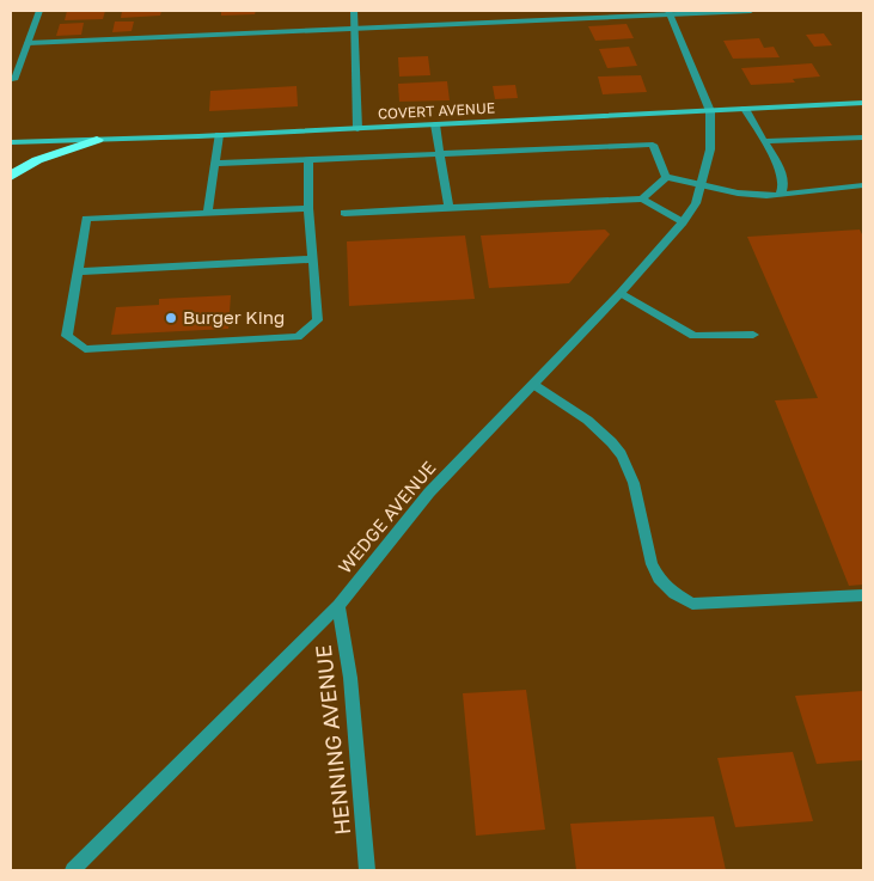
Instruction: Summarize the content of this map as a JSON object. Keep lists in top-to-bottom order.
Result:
{
  "streets": {
    "main road": ["COVERT AVENUE"],
    "street": ["WEDGE AVENUE", "HENNING AVENUE"]
  },
  "crossings": [
    ["COVERT AVENUE", "WEDGE AVENUE"],
    ["WEDGE AVENUE", "HENNING AVENUE"]
  ],
  "places": ["Burger King"]
}
